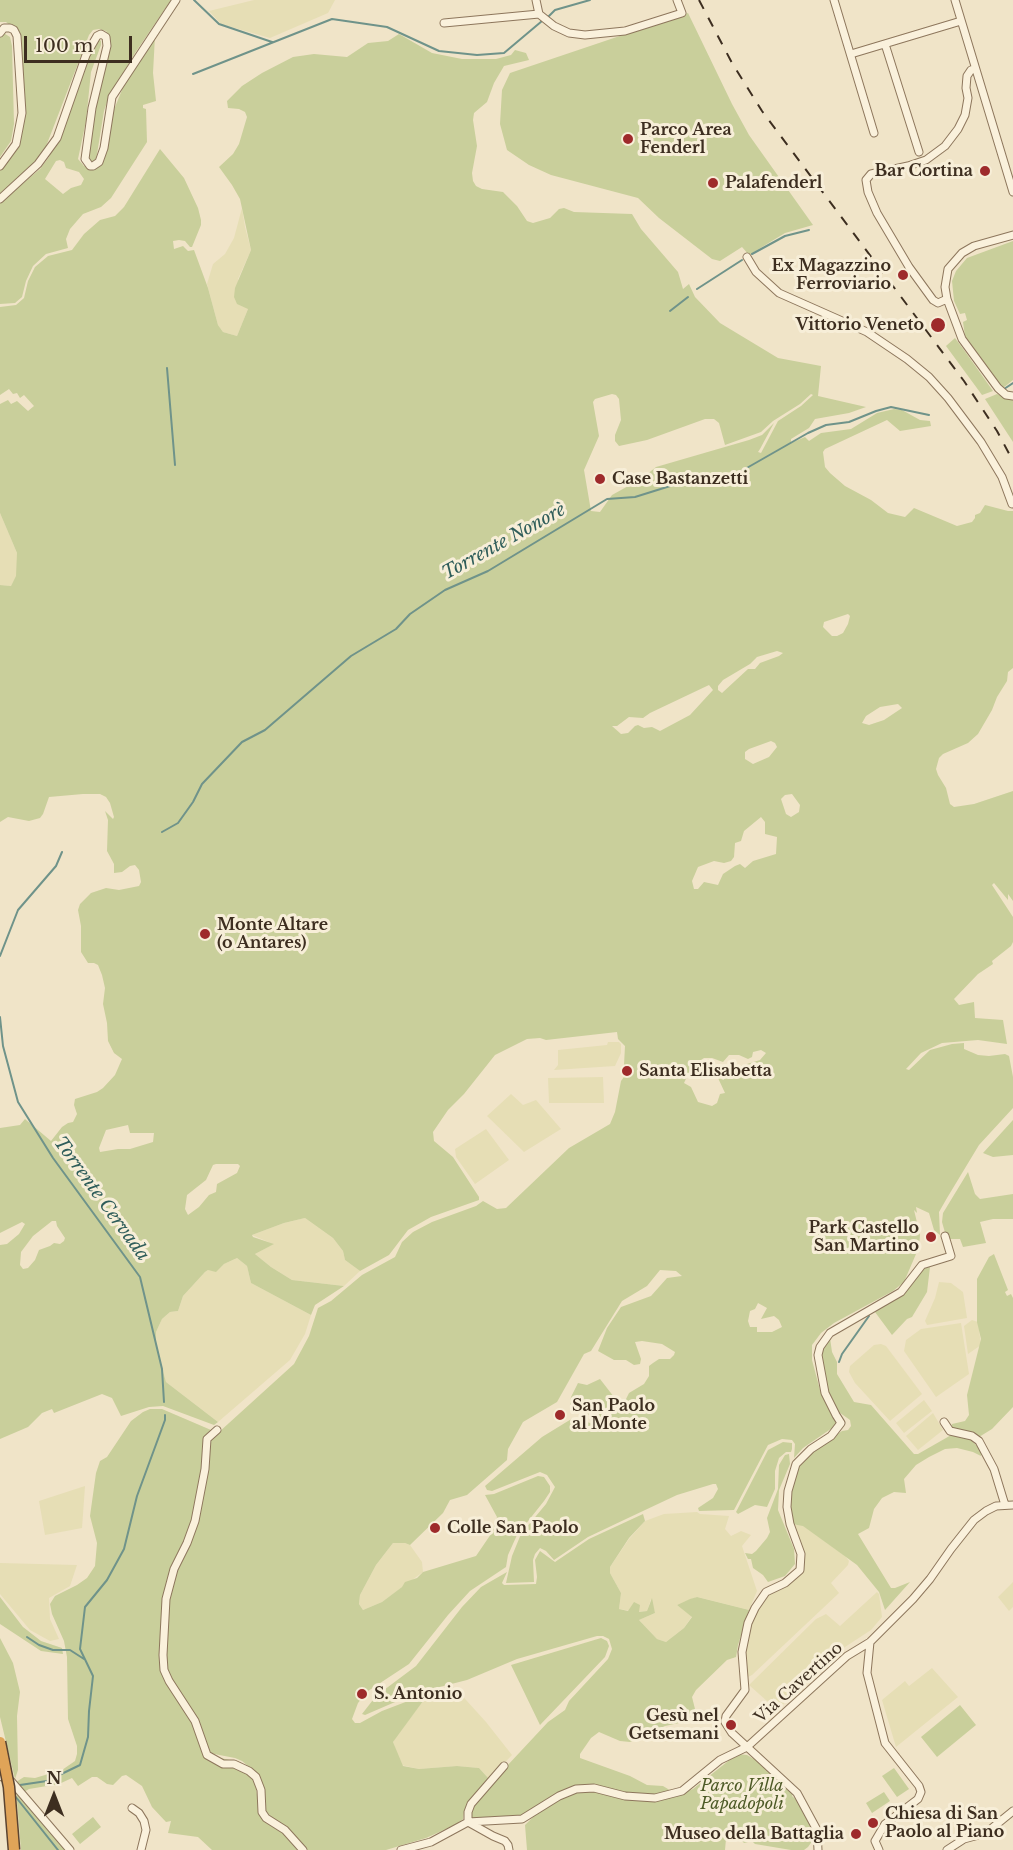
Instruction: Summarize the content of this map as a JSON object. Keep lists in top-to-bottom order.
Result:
{
  "streets": {
    "street": ["Via Cavertino"]
  },
  "water": ["Torrente Nonorè", "Torrente Cervada"],
  "parks": ["Parco Villa Papadopoli"],
  "places": [
    "Parco Area Fenderl",
    "Bar Cortina",
    "Palafenderl",
    "Ex Magazzino Ferroviario",
    "Vittorio Veneto",
    "Case Bastanzetti",
    "Monte Altare (o Antares)",
    "Santa Elisabetta",
    "Park Castello San Martino",
    "San Paolo al Monte",
    "Colle San Paolo",
    "S. Antonio",
    "Gesù nel Getsemani",
    "Chiesa di San Paolo al Piano",
    "Museo della Battaglia"
  ],
  "scale_bar": "100 m",
  "north": "top"
}
